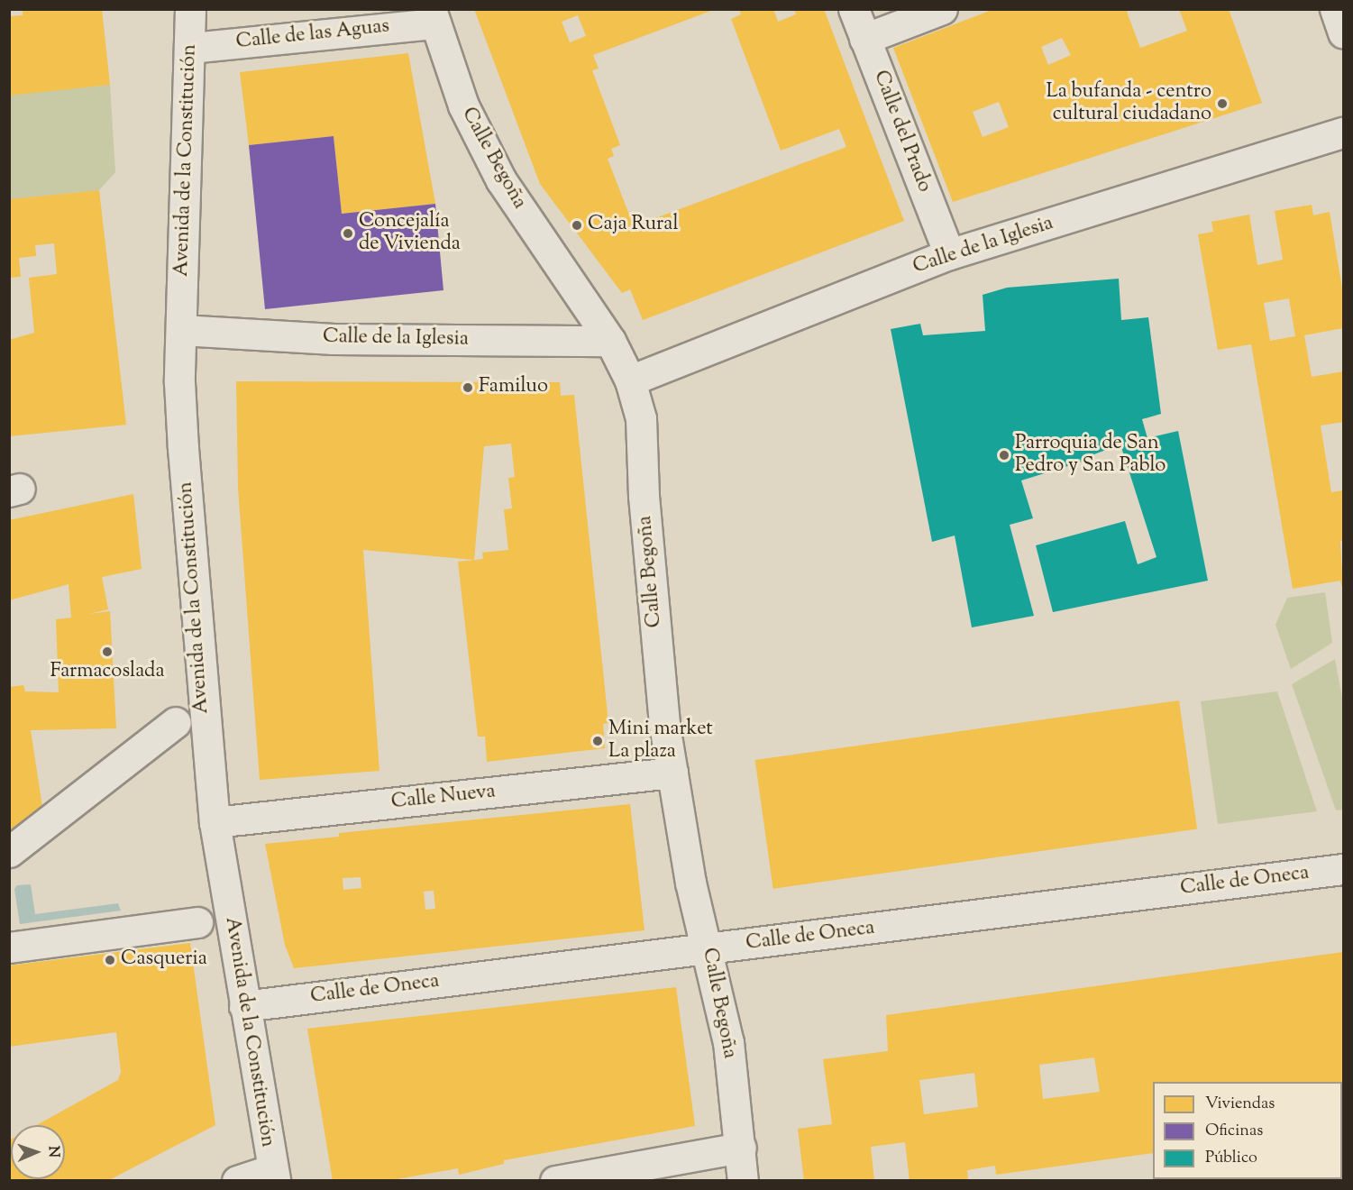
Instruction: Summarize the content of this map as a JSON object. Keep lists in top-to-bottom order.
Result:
{
  "streets": {
    "street": [
      "Calle de las Aguas",
      "Calle del Prado",
      "Calle Begoña",
      "Avenida de la Constitución",
      "Calle de la Iglesia",
      "Calle Nueva",
      "Calle de Oneca"
    ]
  },
  "crossings": [
    ["Calle de las Aguas", "Calle Begoña"],
    ["Calle de las Aguas", "Avenida de la Constitución"],
    ["Calle del Prado", "Calle de la Iglesia"],
    ["Calle Begoña", "Calle de la Iglesia"],
    ["Calle Begoña", "Calle Nueva"],
    ["Calle Begoña", "Calle de Oneca"],
    ["Avenida de la Constitución", "Calle de la Iglesia"],
    ["Avenida de la Constitución", "Calle Nueva"],
    ["Avenida de la Constitución", "Calle de Oneca"]
  ],
  "places": [
    "La bufanda - centro cultural ciudadano",
    "Caja Rural",
    "Concejalía de Vivienda",
    "Familuo",
    "Parroquia de San Pedro y San Pablo",
    "Farmacoslada",
    "Mini market La plaza",
    "Casqueria"
  ],
  "legend": ["Viviendas", "Oficinas", "Público"],
  "north": "right"
}
